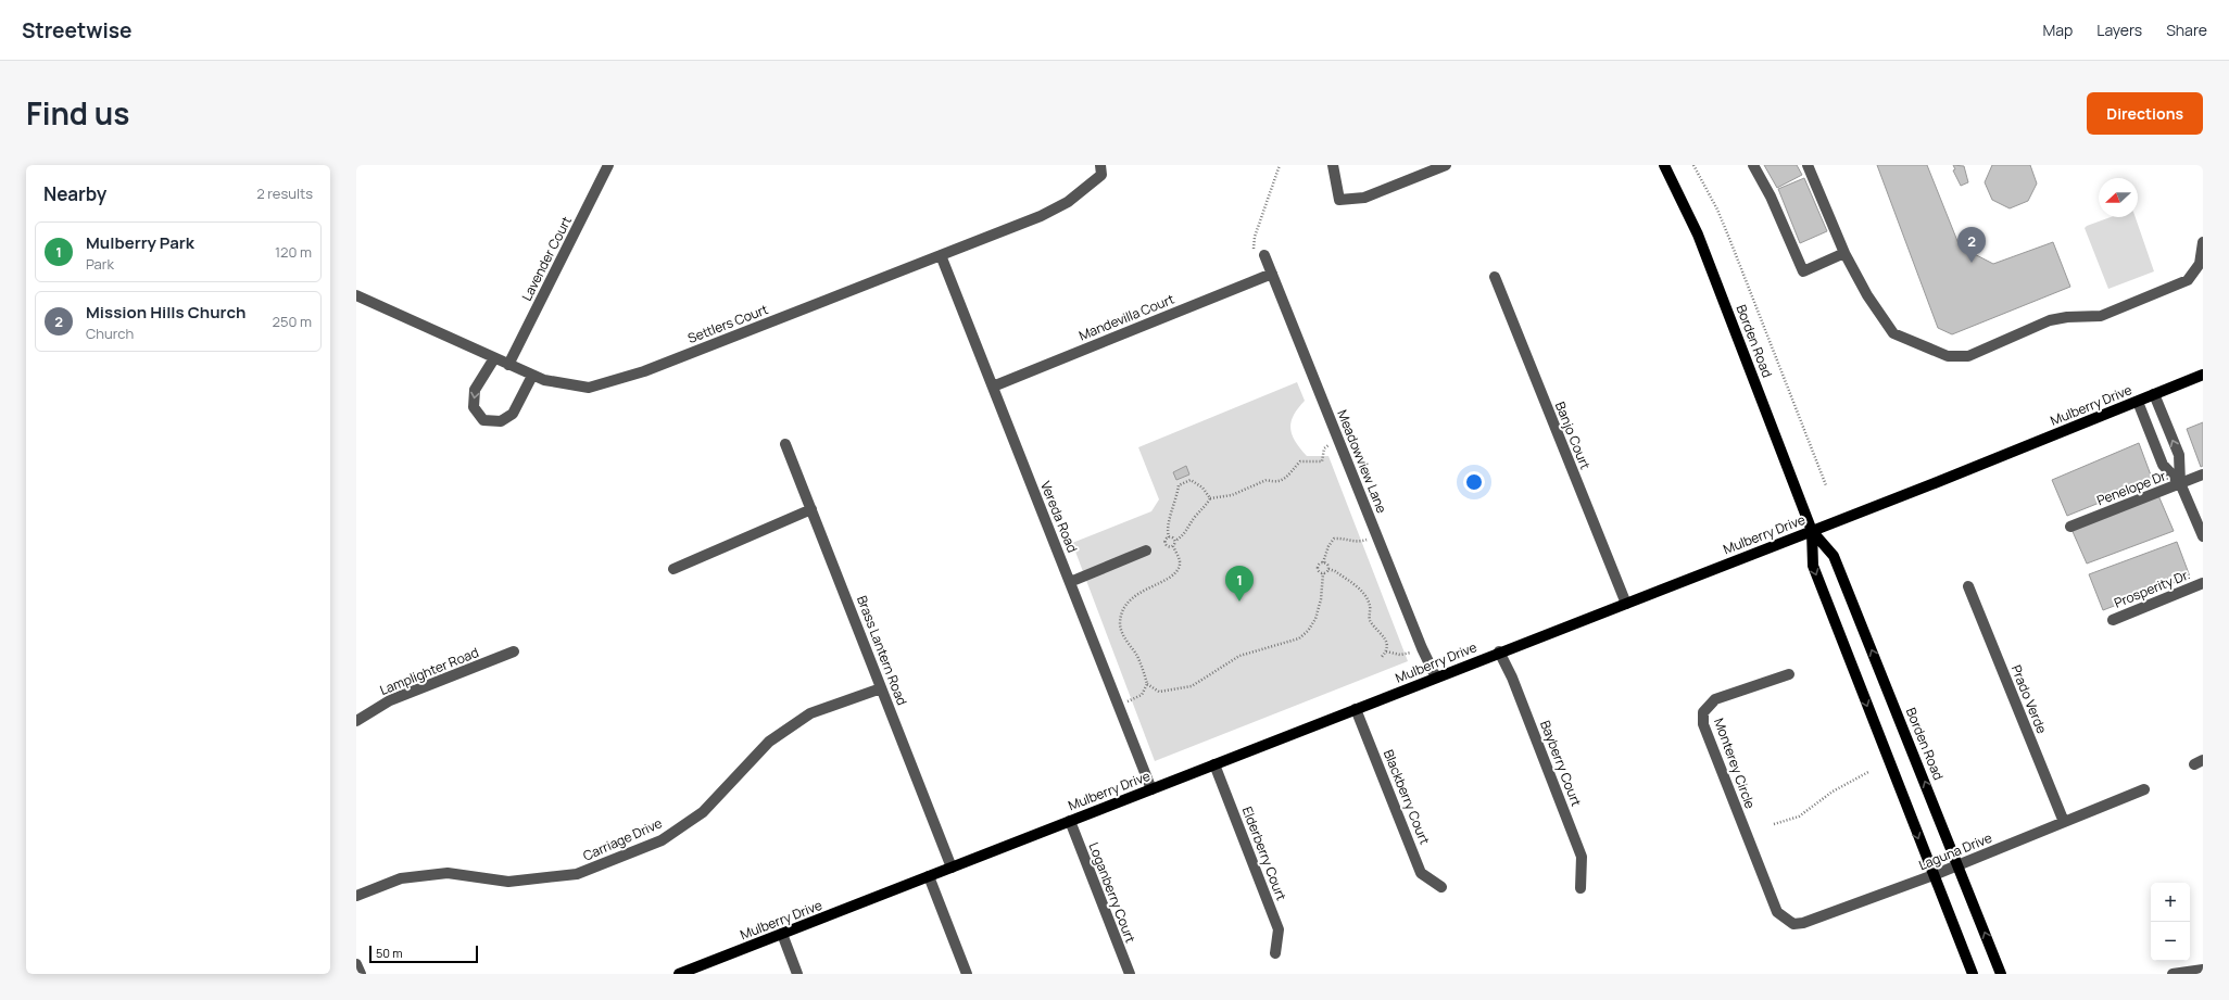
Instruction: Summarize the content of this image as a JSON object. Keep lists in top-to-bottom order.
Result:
{
  "streets": {
    "main road": ["Borden Road", "Mulberry Drive"],
    "street": [
      "Lavender Court",
      "Mandevilla Court",
      "Settlers Court",
      "Banjo Court",
      "Meadowview Lane",
      "Penelope Dr.",
      "Vereda Road",
      "Prosperity Dr.",
      "Brass Lantern Road",
      "Lamplighter Road",
      "Prado Verde",
      "Bayberry Court",
      "Monterey Circle",
      "Blackberry Court",
      "Carriage Drive",
      "Laguna Drive",
      "Elderberry Court",
      "Loganberry Court"
    ]
  },
  "crossings": [
    ["Lavender Court", "Settlers Court"],
    ["Mandevilla Court", "Meadowview Lane"],
    ["Mandevilla Court", "Vereda Road"],
    ["Settlers Court", "Vereda Road"],
    ["Borden Road", "Mulberry Drive"],
    ["Borden Road", "Laguna Drive"],
    ["Mulberry Drive", "Banjo Court"],
    ["Mulberry Drive", "Meadowview Lane"],
    ["Mulberry Drive", "Vereda Road"],
    ["Mulberry Drive", "Brass Lantern Road"],
    ["Mulberry Drive", "Bayberry Court"],
    ["Mulberry Drive", "Blackberry Court"],
    ["Mulberry Drive", "Elderberry Court"],
    ["Mulberry Drive", "Loganberry Court"],
    ["Brass Lantern Road", "Carriage Drive"],
    ["Prado Verde", "Laguna Drive"],
    ["Monterey Circle", "Laguna Drive"]
  ],
  "scale_bar": "50 m",
  "north": "left",
  "page": {
    "header": "Streetwise",
    "nav": ["Map", "Layers", "Share"],
    "title": "Find us",
    "buttons": "Directions",
    "heading": ["Nearby", "2 results"],
    "list": [
      {
        "mark": "1",
        "name": "Mulberry Park",
        "note": "Park",
        "value": "120 m"
      },
      {
        "mark": "2",
        "name": "Mission Hills Church",
        "note": "Church",
        "value": "250 m"
      }
    ],
    "pins": ["2", "1"],
    "map_buttons": ["+", "−"],
    "scale": "50 m"
  }
}
